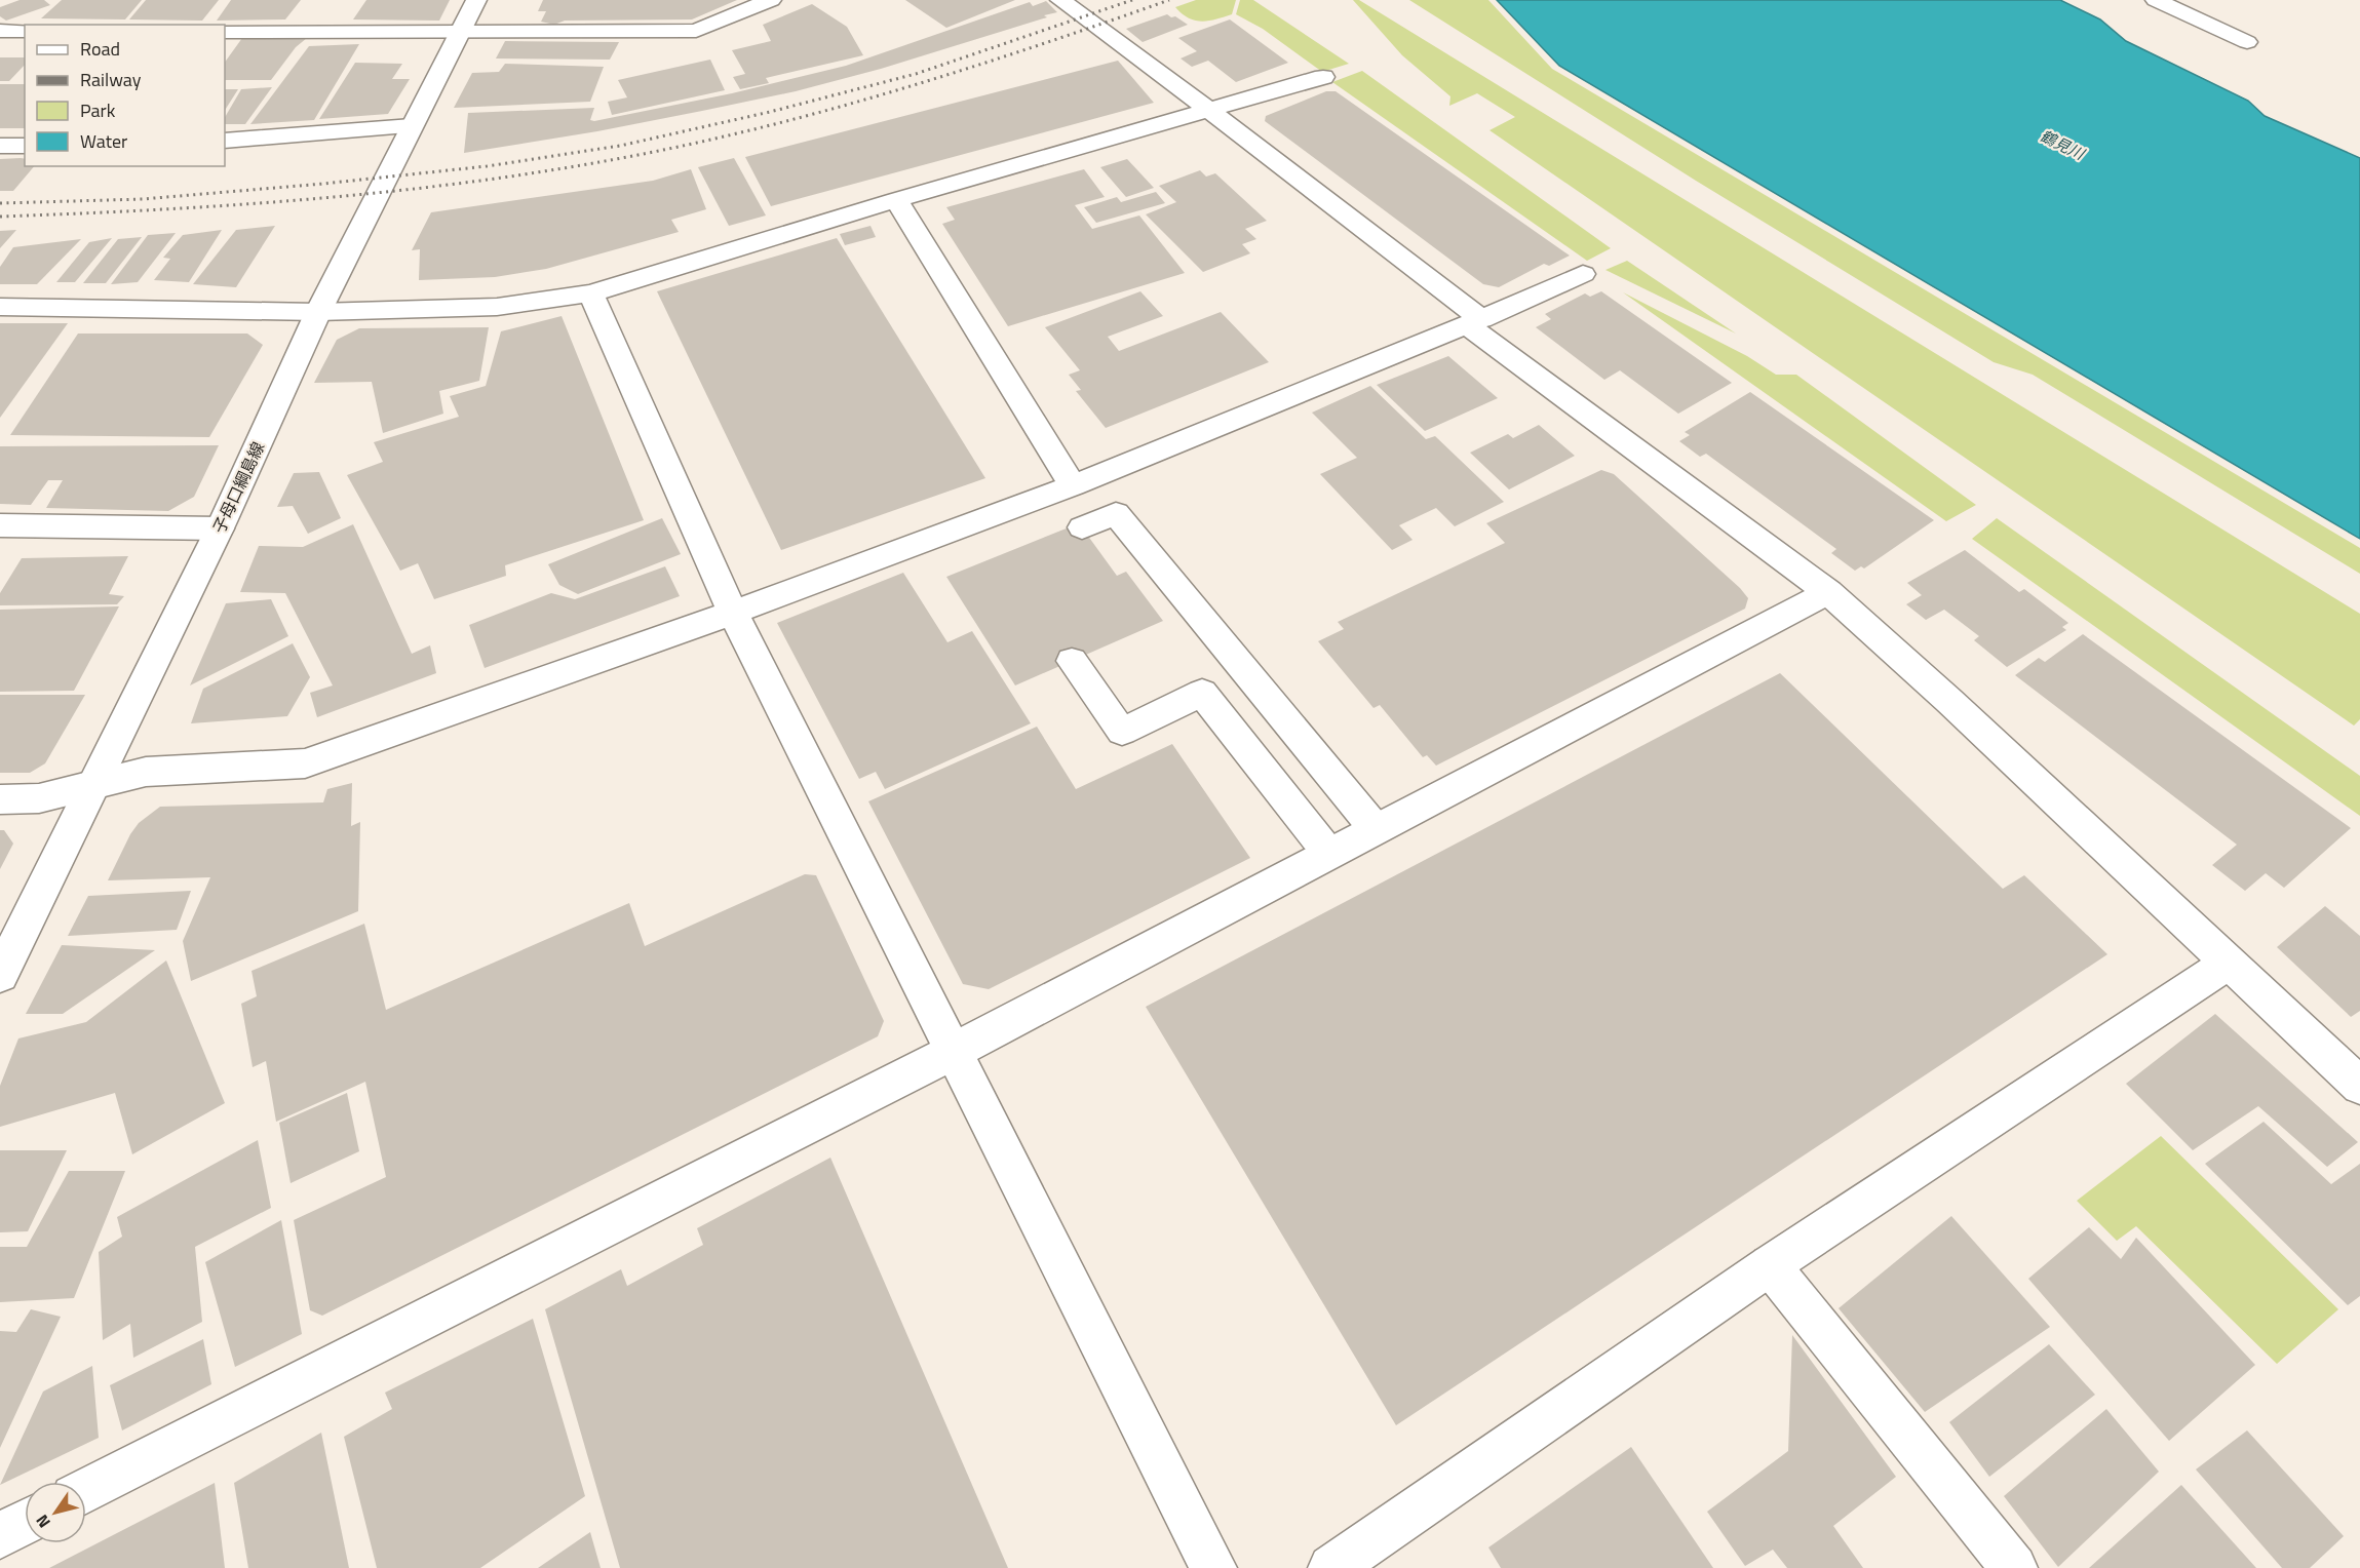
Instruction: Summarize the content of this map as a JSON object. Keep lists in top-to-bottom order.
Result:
{
  "streets": {
    "street": ["子母口綱島線"]
  },
  "water": ["鶴見川"],
  "legend": [
    "Road",
    "Railway",
    "Park",
    "Water"
  ],
  "north": "bottom left"
}
